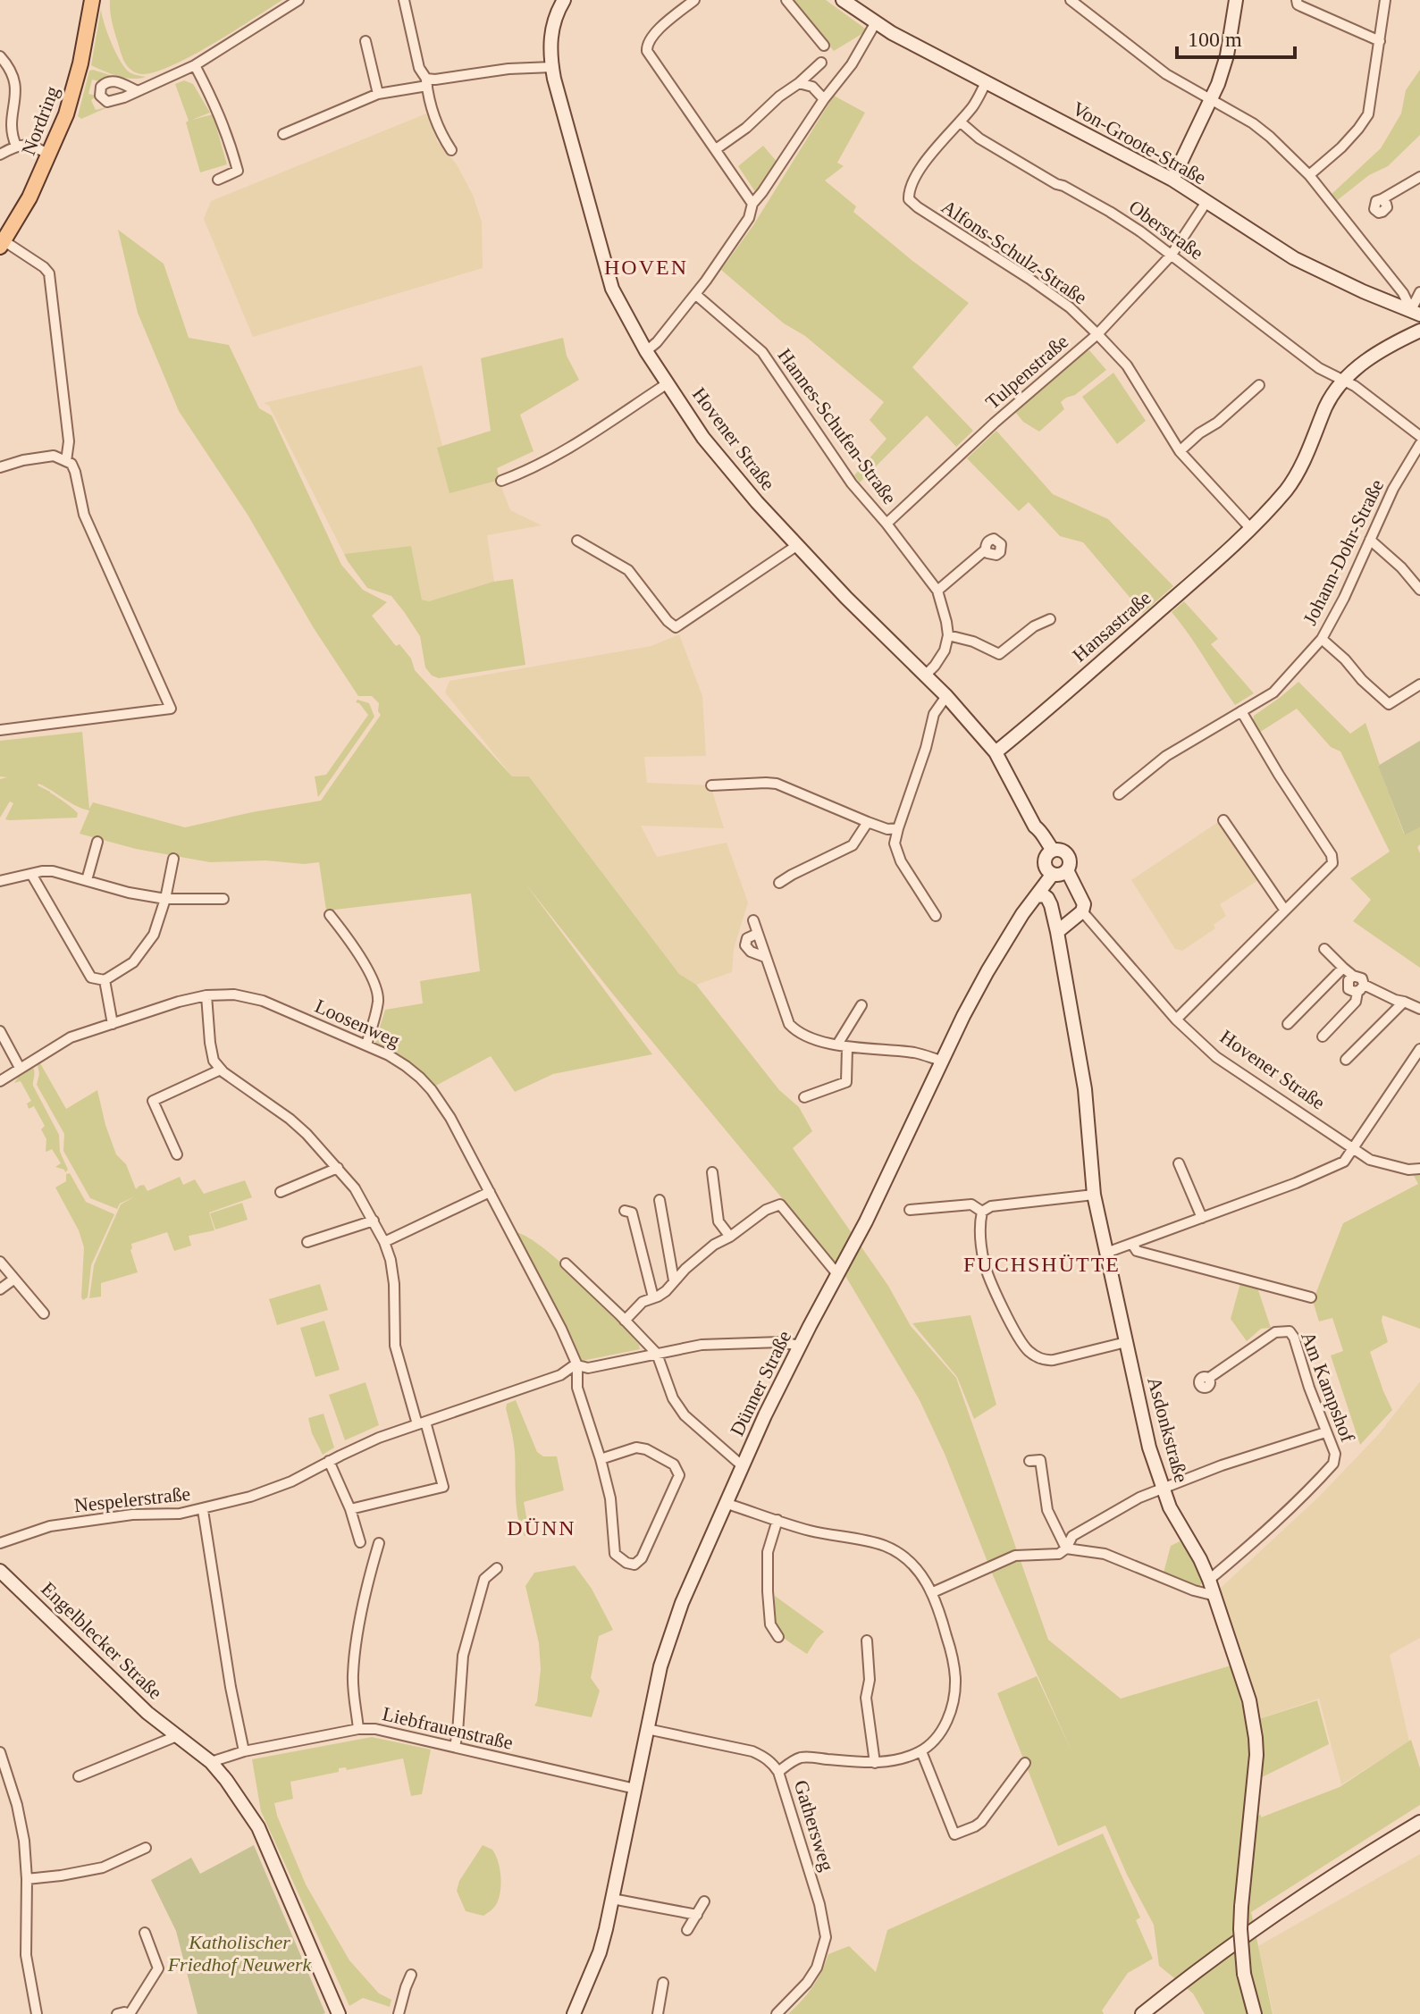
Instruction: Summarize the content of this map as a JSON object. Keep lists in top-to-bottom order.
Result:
{
  "streets": {
    "main road": ["Nordring"],
    "street": [
      "Von-Groote-Straße",
      "Oberstraße",
      "Alfons-Schulz-Straße",
      "Tulpenstraße",
      "Hannes-Schufen-Straße",
      "Hovener Straße",
      "Johann-Dohr-Straße",
      "Hansastraße",
      "Loosenweg",
      "Dünner Straße",
      "Am Kampshof",
      "Asdonkstraße",
      "Nespelerstraße",
      "Engelblecker Straße",
      "Liebfrauenstraße",
      "Gathersweg"
    ]
  },
  "crossings": [
    ["Von-Groote-Straße", "Alfons-Schulz-Straße"],
    ["Von-Groote-Straße", "Tulpenstraße"],
    ["Oberstraße", "Alfons-Schulz-Straße"],
    ["Oberstraße", "Tulpenstraße"],
    ["Oberstraße", "Hansastraße"],
    ["Alfons-Schulz-Straße", "Tulpenstraße"],
    ["Alfons-Schulz-Straße", "Hansastraße"],
    ["Tulpenstraße", "Hannes-Schufen-Straße"],
    ["Hovener Straße", "Hansastraße"],
    ["Hovener Straße", "Dünner Straße"],
    ["Loosenweg", "Nespelerstraße"],
    ["Dünner Straße", "Asdonkstraße"],
    ["Dünner Straße", "Liebfrauenstraße"],
    ["Dünner Straße", "Gathersweg"],
    ["Am Kampshof", "Asdonkstraße"],
    ["Engelblecker Straße", "Liebfrauenstraße"]
  ],
  "districts": ["HOVEN", "FUCHSHÜTTE", "DÜNN"],
  "parks": ["Katholischer Friedhof Neuwerk"],
  "scale_bar": "100 m"
}
